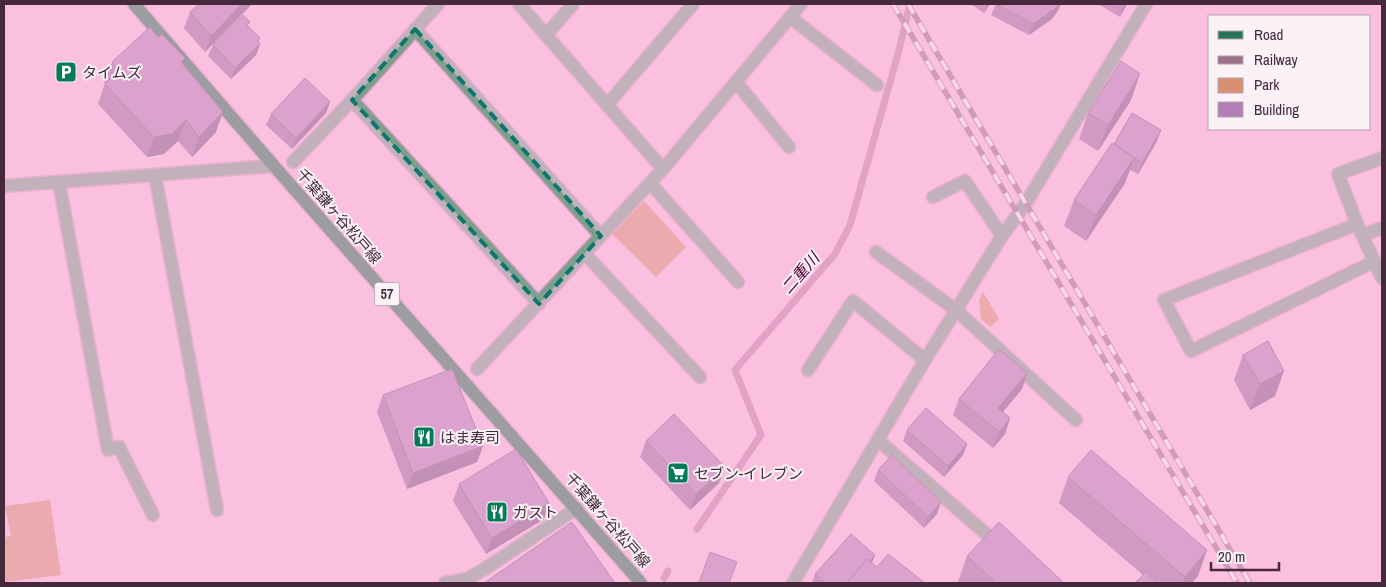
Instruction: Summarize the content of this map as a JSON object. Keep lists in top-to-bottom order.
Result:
{
  "streets": {
    "main road": ["千葉鎌ヶ谷松戸線", "57"]
  },
  "water": ["二重川"],
  "places": {
    "parking": ["タイムズ"],
    "restaurant": ["はま寿司", "ガスト"],
    "supermarket": ["セブン-イレブン"]
  },
  "legend": [
    "Road",
    "Railway",
    "Park",
    "Building"
  ],
  "scale_bar": "20 m"
}
